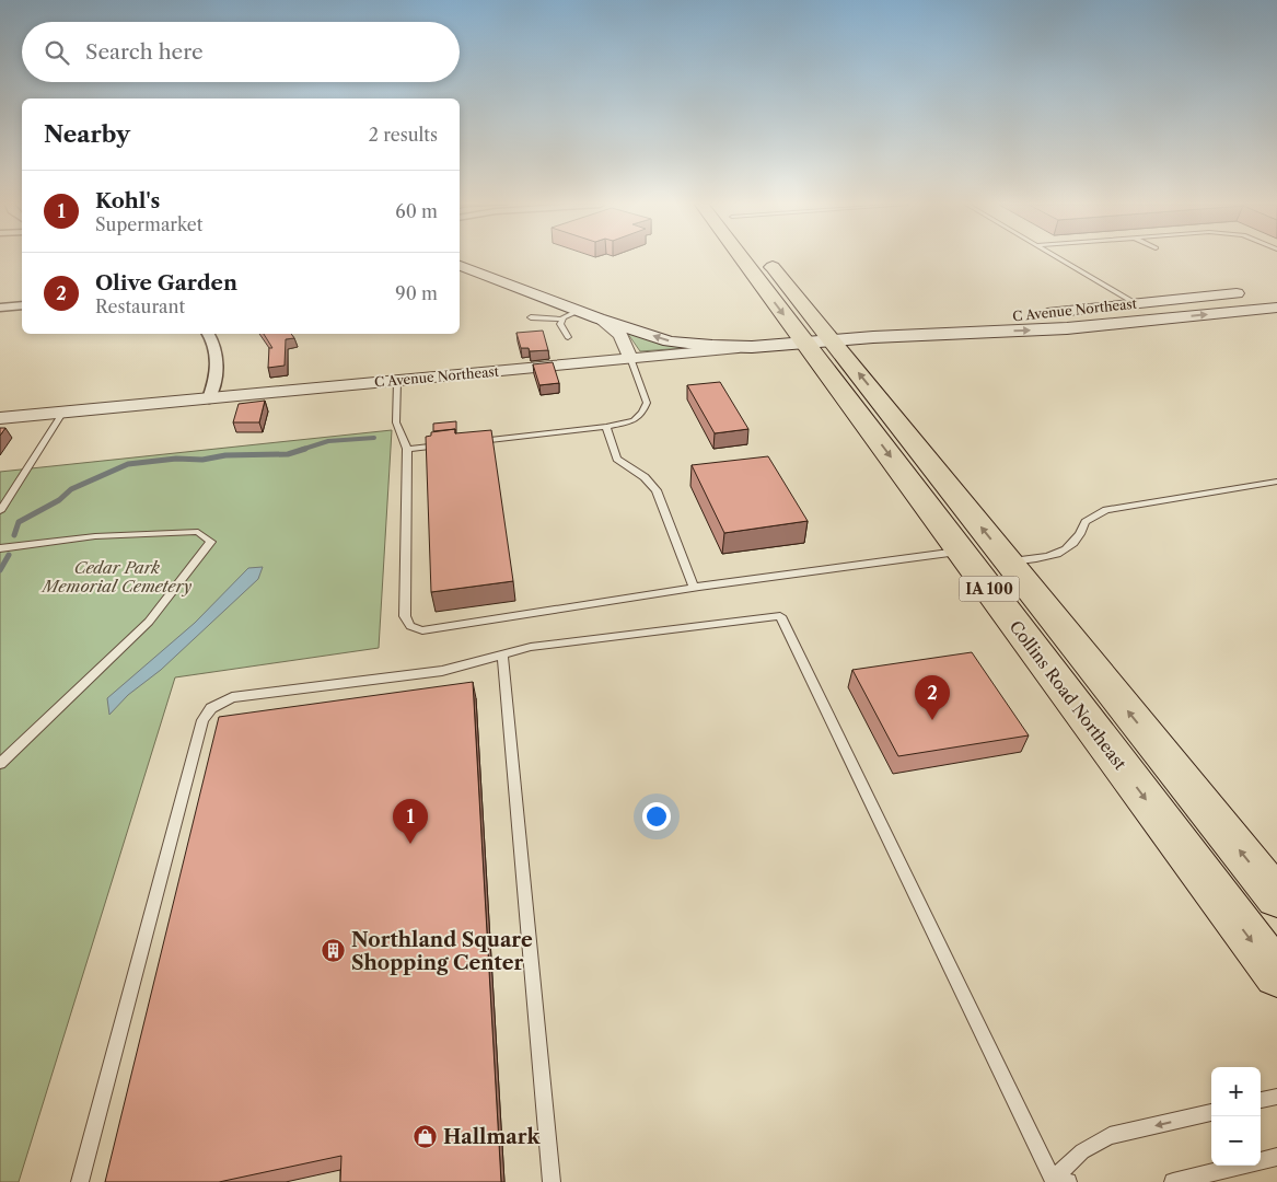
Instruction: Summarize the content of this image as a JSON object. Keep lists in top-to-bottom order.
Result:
{
  "streets": {
    "highway": ["IA 100", "Collins Road Northeast"],
    "main road": ["C Avenue Northeast"]
  },
  "crossings": [
    ["C Avenue Northeast", "Collins Road Northeast"]
  ],
  "parks": ["Cedar Park Memorial Cemetery"],
  "places": {
    "building": ["Northland Square Shopping Center"],
    "shop": ["Hallmark"]
  },
  "page": {
    "search": "Search here",
    "heading": ["Nearby", "2 results"],
    "list": [
      {
        "mark": "1",
        "name": "Kohl's",
        "note": "Supermarket",
        "value": "60 m"
      },
      {
        "mark": "2",
        "name": "Olive Garden",
        "note": "Restaurant",
        "value": "90 m"
      }
    ],
    "pins": ["2", "1"],
    "map_buttons": ["+", "−"]
  }
}
